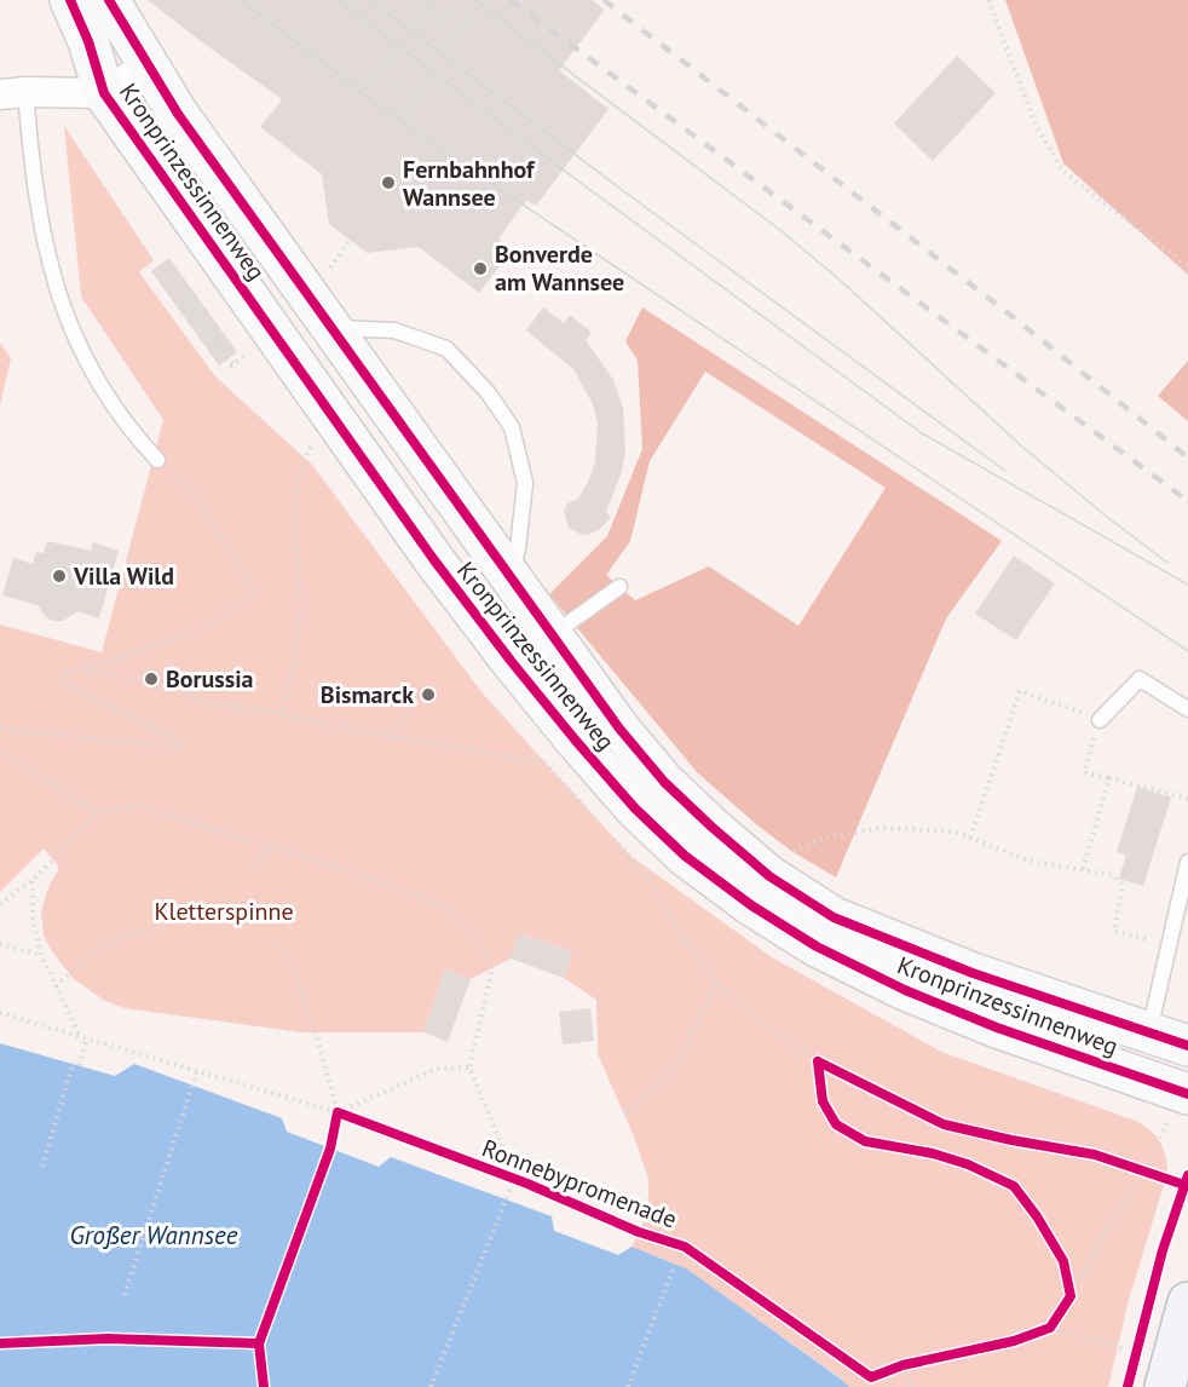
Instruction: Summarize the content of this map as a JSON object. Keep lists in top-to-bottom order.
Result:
{
  "streets": {
    "main road": ["Kronprinzessinnenweg"],
    "cycle path": ["Ronnebypromenade"]
  },
  "water": ["Großer Wannsee"],
  "parks": ["Kletterspinne"],
  "places": [
    "Fernbahnhof Wannsee",
    "Bonverde am Wannsee",
    "Villa Wild",
    "Borussia",
    "Bismarck"
  ]
}
